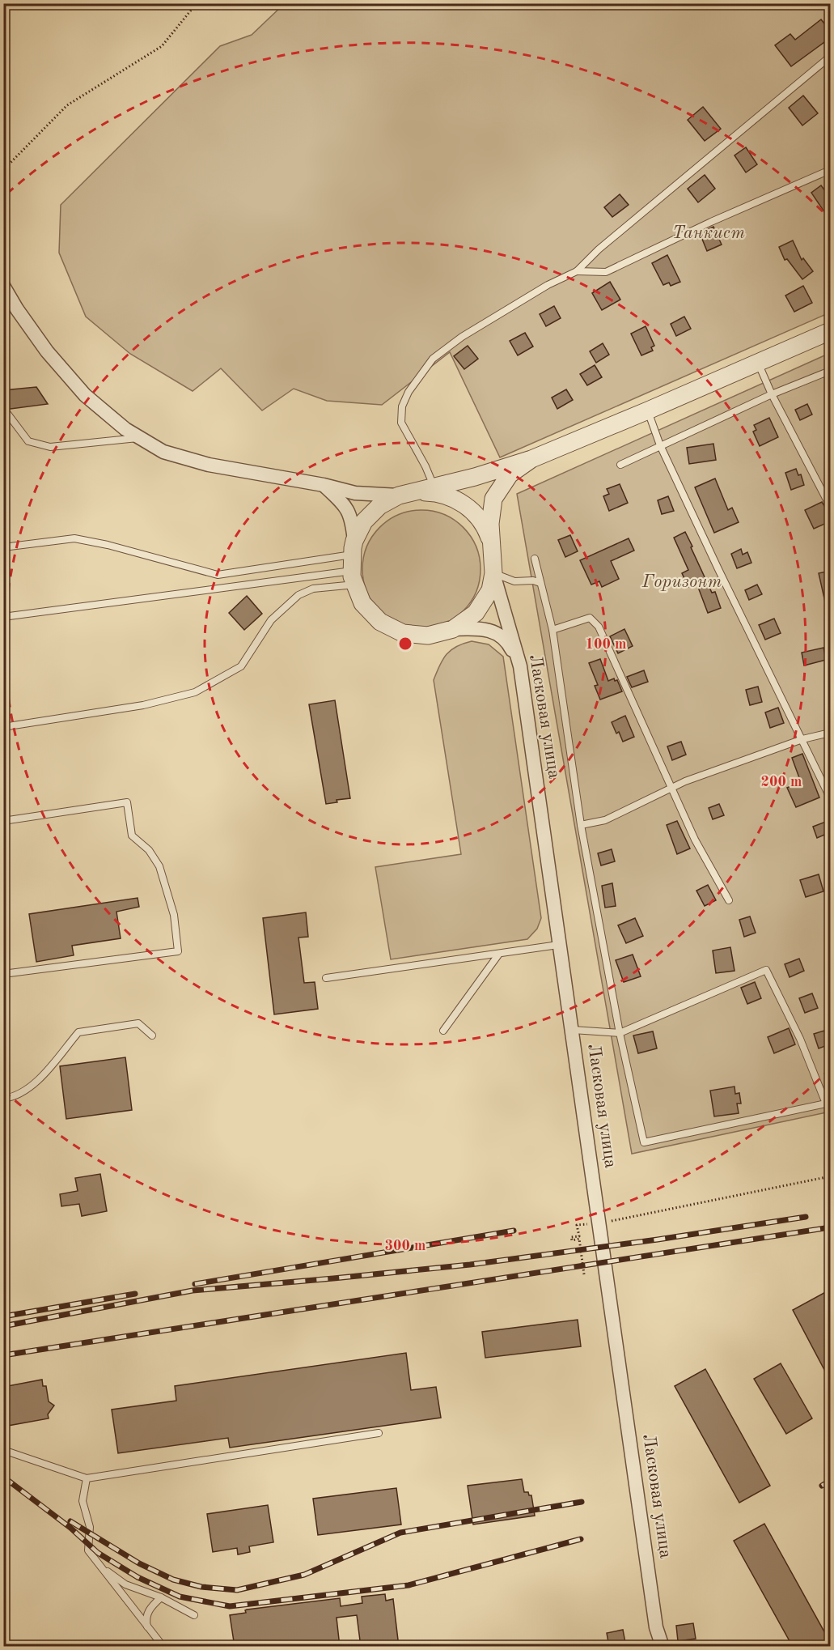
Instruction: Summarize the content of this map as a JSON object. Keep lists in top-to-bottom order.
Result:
{
  "streets": {
    "street": ["Ласковая улица"]
  },
  "parks": ["Танкист", "Горизонт"],
  "rings": ["100 m", "200 m", "300 m"]
}
